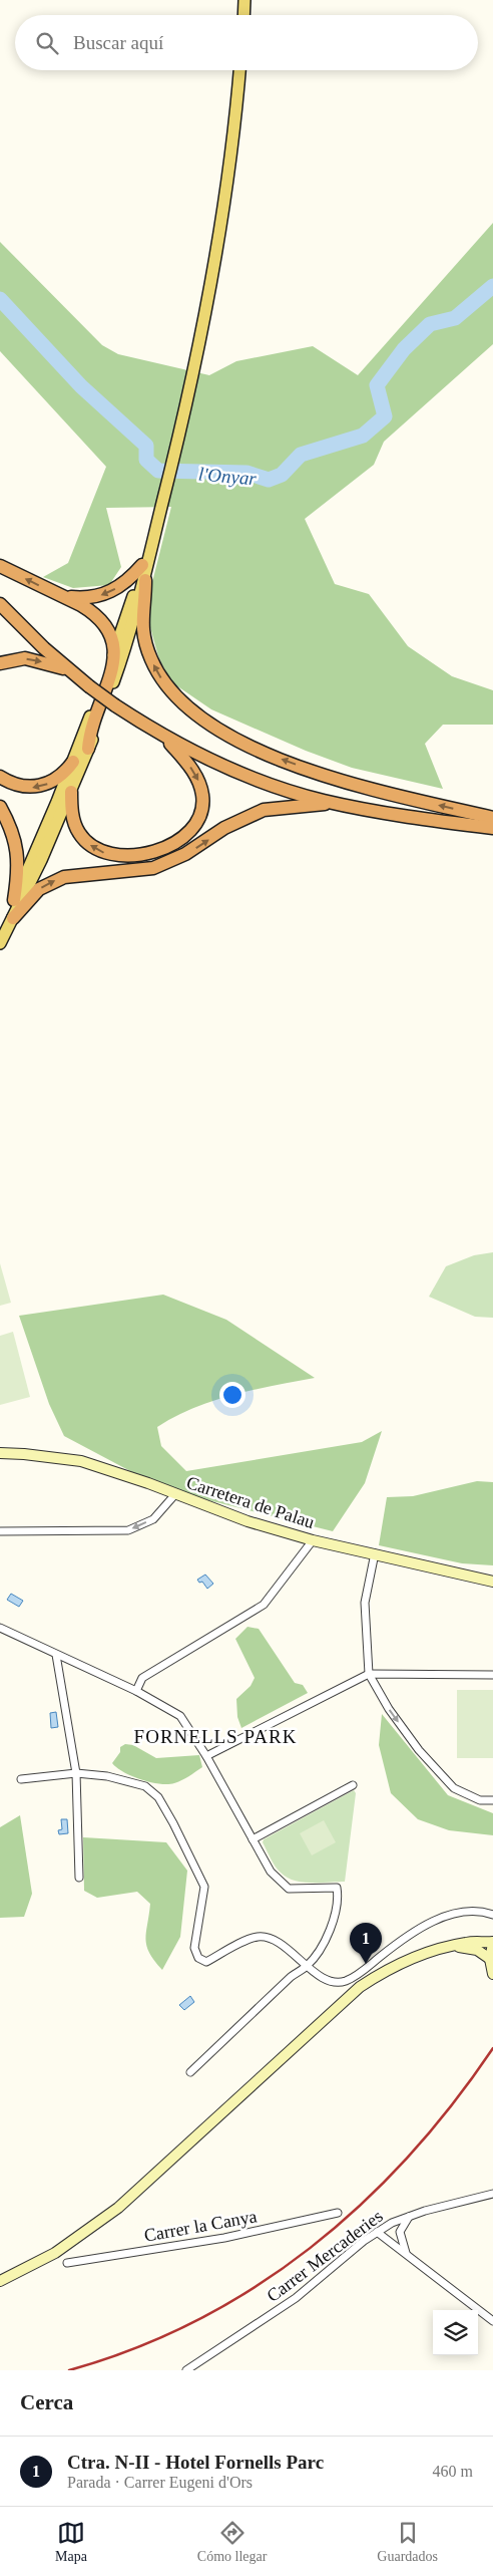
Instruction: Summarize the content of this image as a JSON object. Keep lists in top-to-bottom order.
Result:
{
  "streets": {
    "main road": ["Carretera de Palau"],
    "street": ["Carrer la Canya", "Carrer Mercaderies"]
  },
  "districts": ["FORNELLS PARK"],
  "water": ["l'Onyar"],
  "page": {
    "search": "Buscar aquí",
    "pins": "1",
    "heading": "Cerca",
    "list": [
      {
        "mark": "1",
        "name": "Ctra. N-II - Hotel Fornells Parc",
        "note": "Parada · Carrer Eugeni d'Ors",
        "value": "460 m"
      }
    ],
    "nav": ["Mapa", "Cómo llegar", "Guardados"]
  }
}
